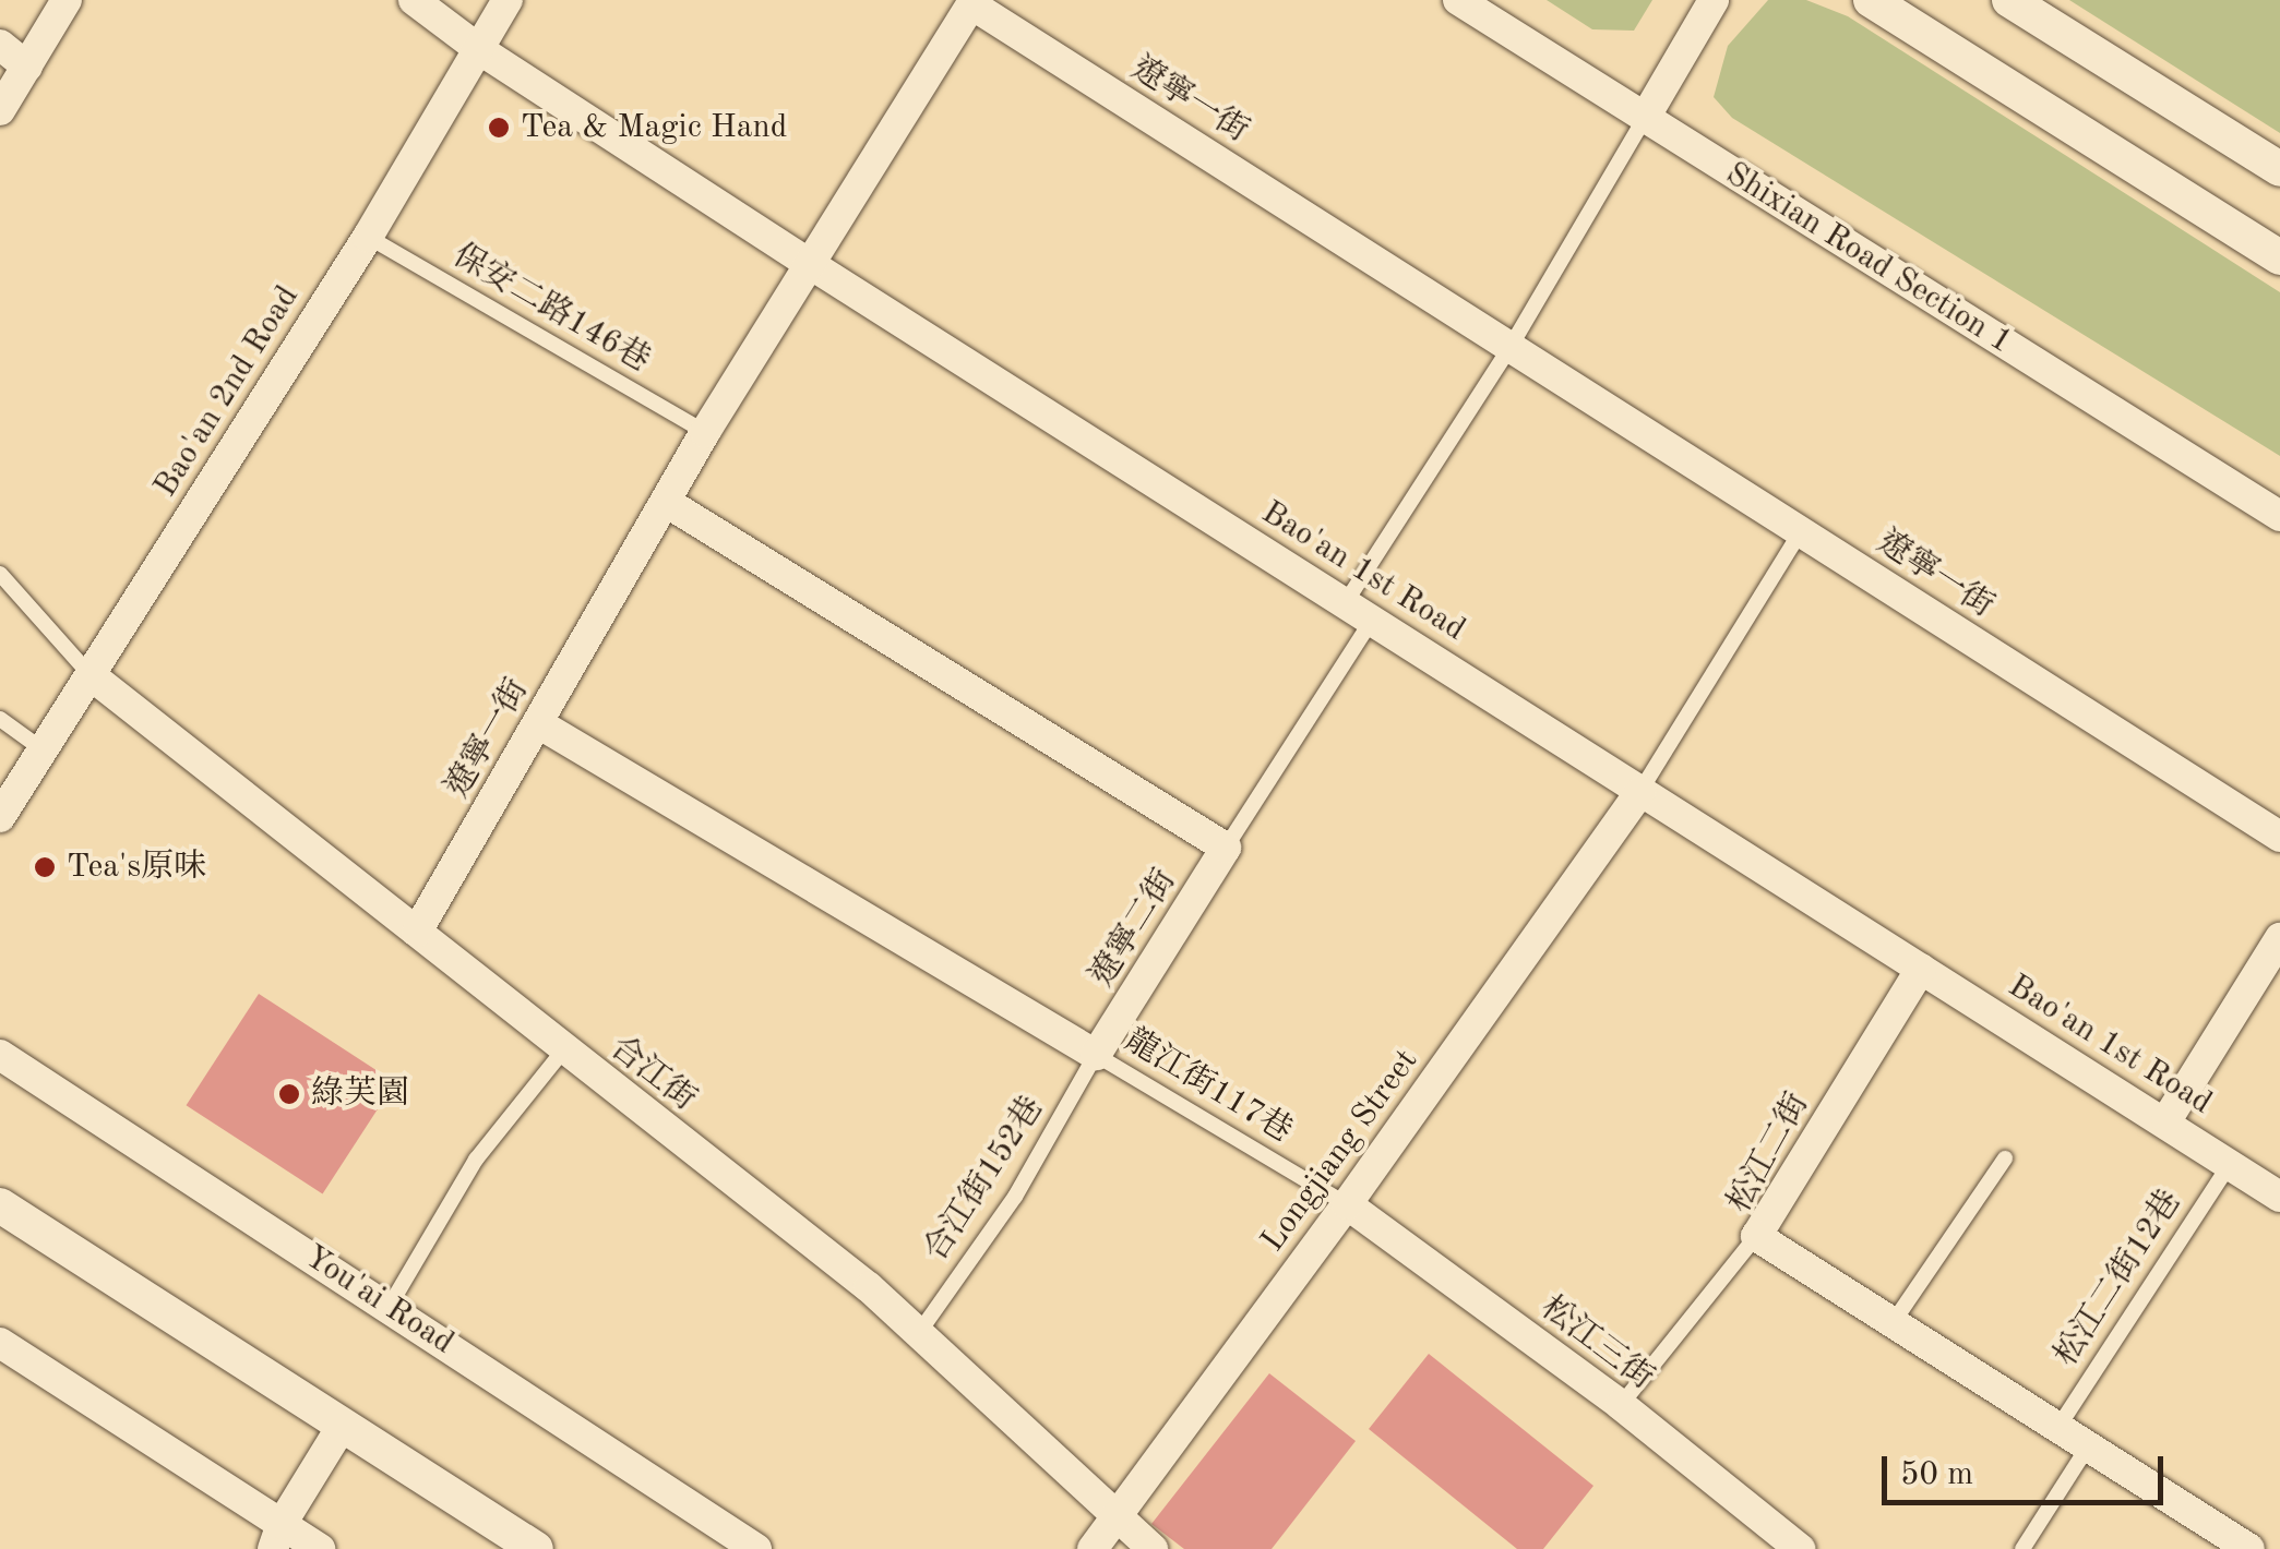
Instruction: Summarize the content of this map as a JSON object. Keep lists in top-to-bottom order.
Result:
{
  "streets": {
    "street": [
      "遼寧一街",
      "Shixian Road Section 1",
      "Bao'an 2nd Road",
      "Bao'an 1st Road",
      "遼寧二街",
      "合江街",
      "Longjiang Street",
      "松江二街",
      "You'ai Road",
      "松江三街"
    ],
    "lane": [
      "保安二路146巷",
      "龍江街117巷",
      "合江街152巷",
      "松江二街12巷"
    ]
  },
  "crossings": [
    ["遼寧一街", "保安二路146巷"],
    ["遼寧一街", "Bao'an 1st Road"],
    ["遼寧一街", "合江街"],
    ["保安二路146巷", "Bao'an 2nd Road"],
    ["Bao'an 2nd Road", "Bao'an 1st Road"],
    ["Bao'an 2nd Road", "合江街"],
    ["Bao'an 1st Road", "Longjiang Street"],
    ["Bao'an 1st Road", "松江二街"],
    ["Bao'an 1st Road", "松江二街12巷"],
    ["遼寧二街", "龍江街117巷"],
    ["遼寧二街", "合江街152巷"],
    ["合江街", "Longjiang Street"],
    ["合江街", "合江街152巷"],
    ["龍江街117巷", "Longjiang Street"],
    ["龍江街117巷", "合江街152巷"],
    ["龍江街117巷", "松江三街"],
    ["Longjiang Street", "松江三街"],
    ["松江二街", "松江二街12巷"]
  ],
  "places": ["Tea & Magic Hand", "Tea's原味", "綠芙園"],
  "scale_bar": "50 m"
}
